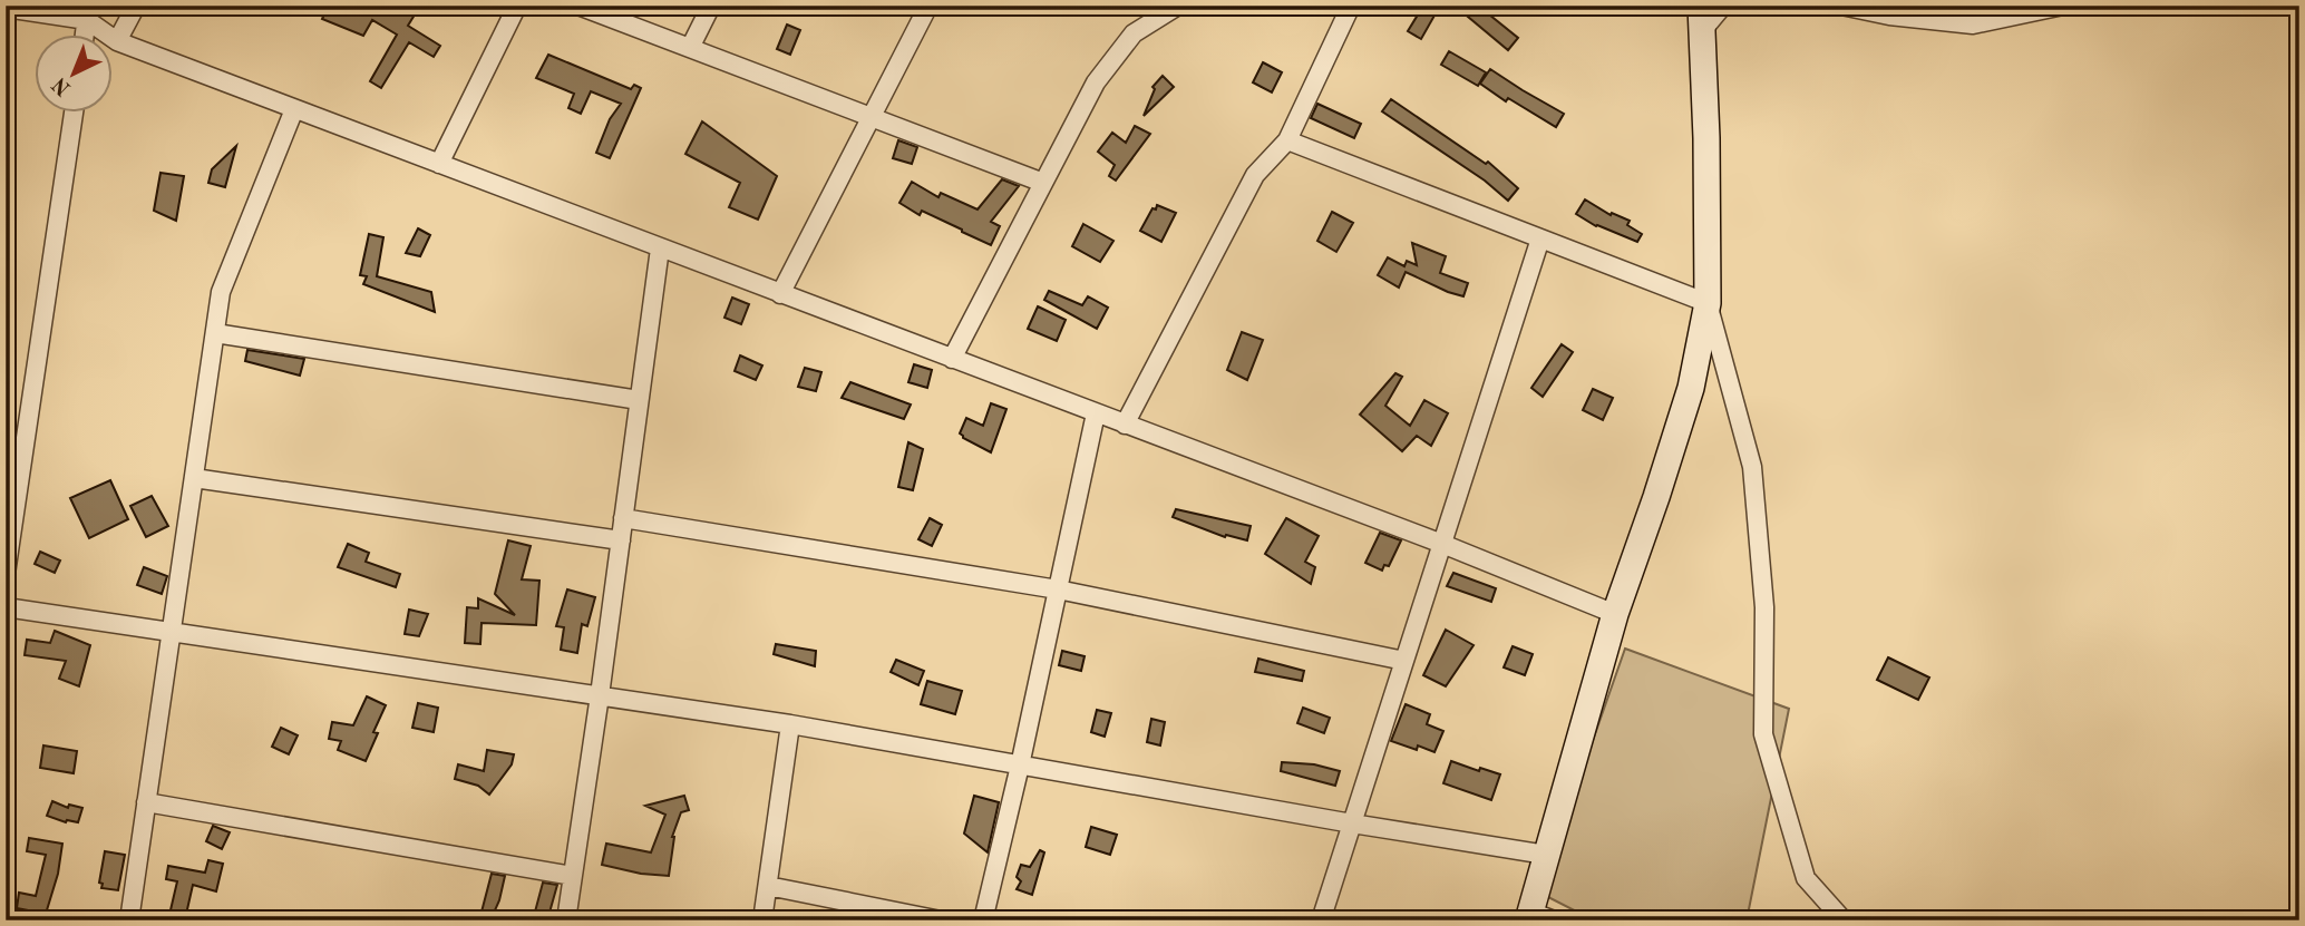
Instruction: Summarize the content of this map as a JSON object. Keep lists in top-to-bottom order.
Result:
{
  "north": "bottom left"
}
